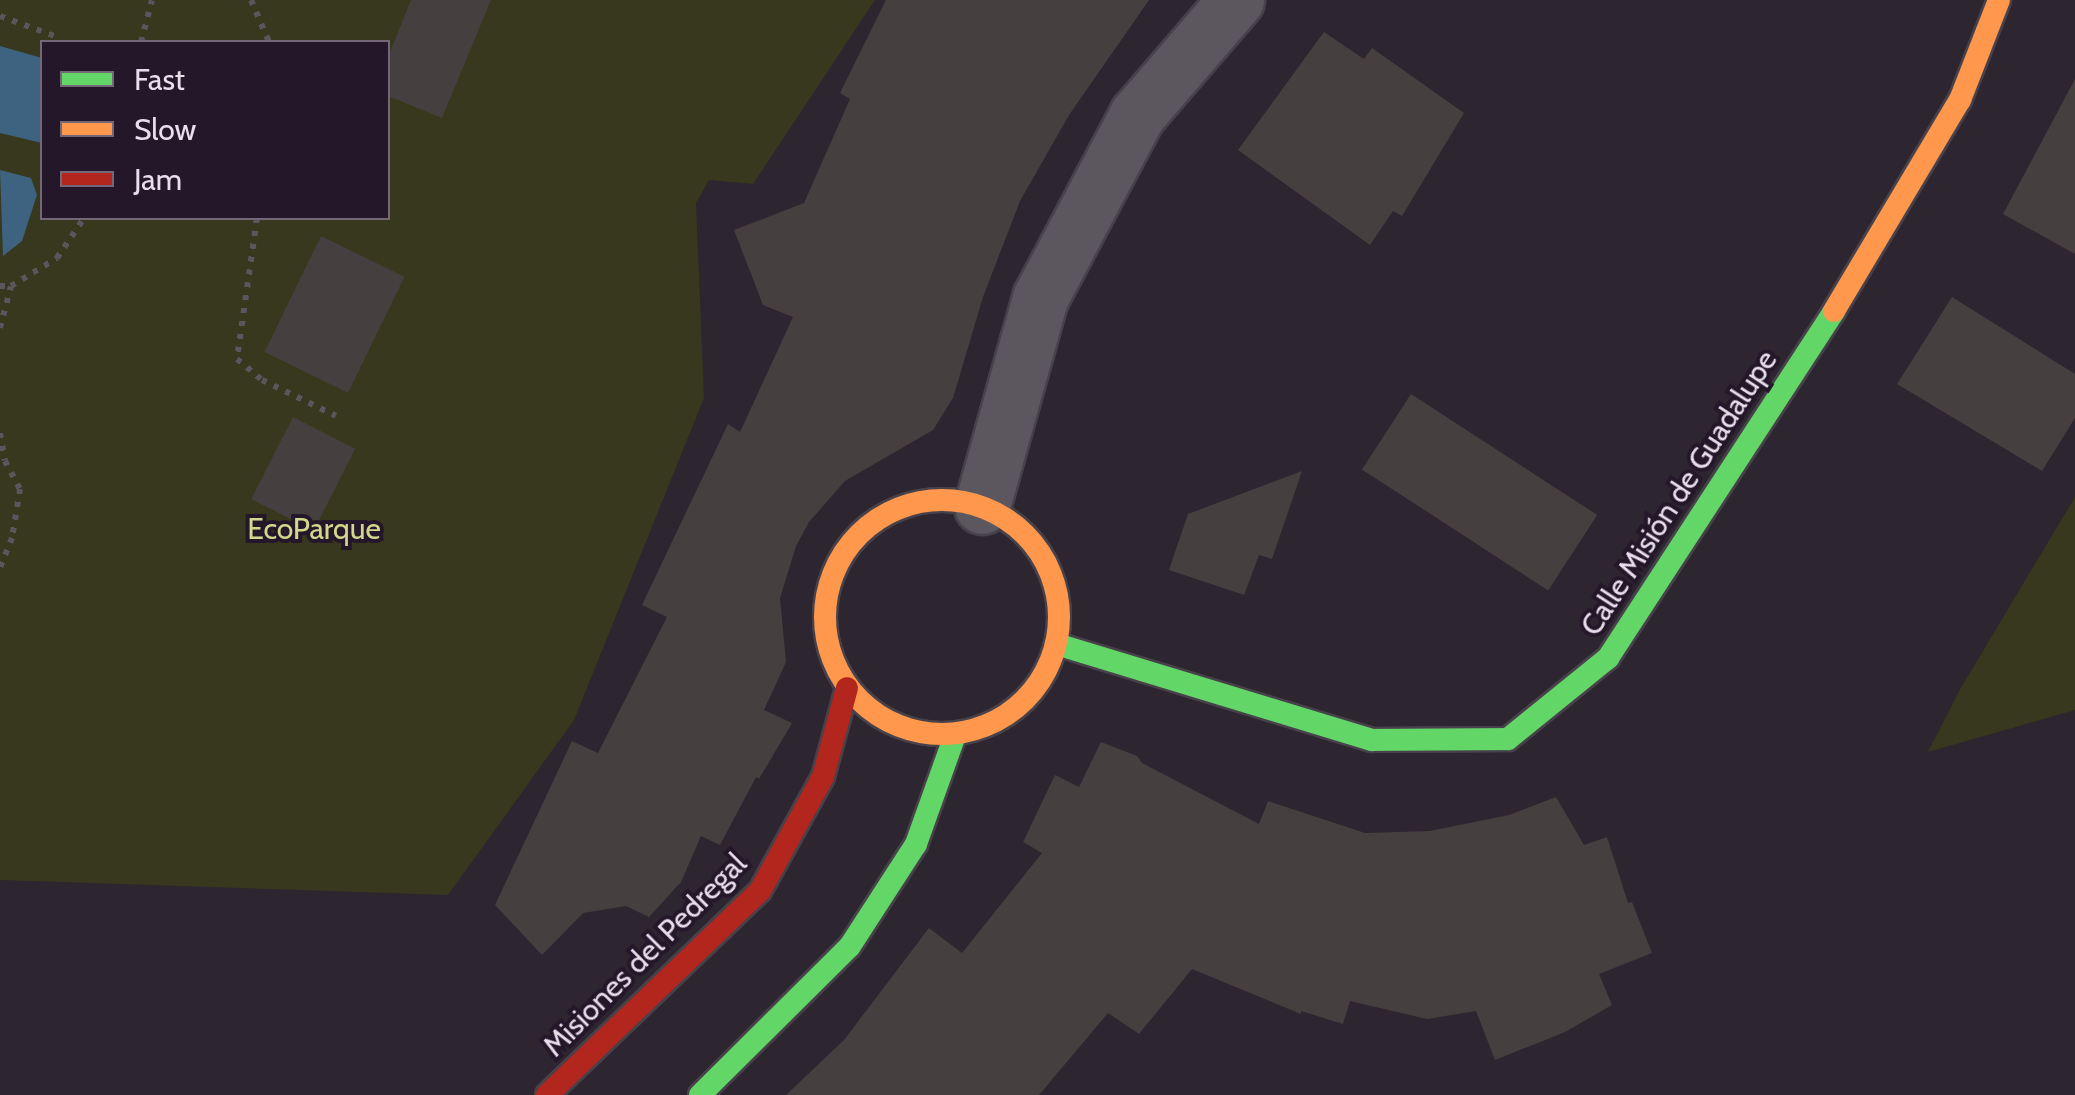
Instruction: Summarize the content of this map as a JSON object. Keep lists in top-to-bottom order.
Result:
{
  "streets": {
    "street": ["Calle Misión de Guadalupe", "Misiones del Pedregal"]
  },
  "crossings": [
    ["Calle Misión de Guadalupe", "Misiones del Pedregal"]
  ],
  "parks": ["EcoParque"],
  "legend": ["Fast", "Slow", "Jam"]
}
